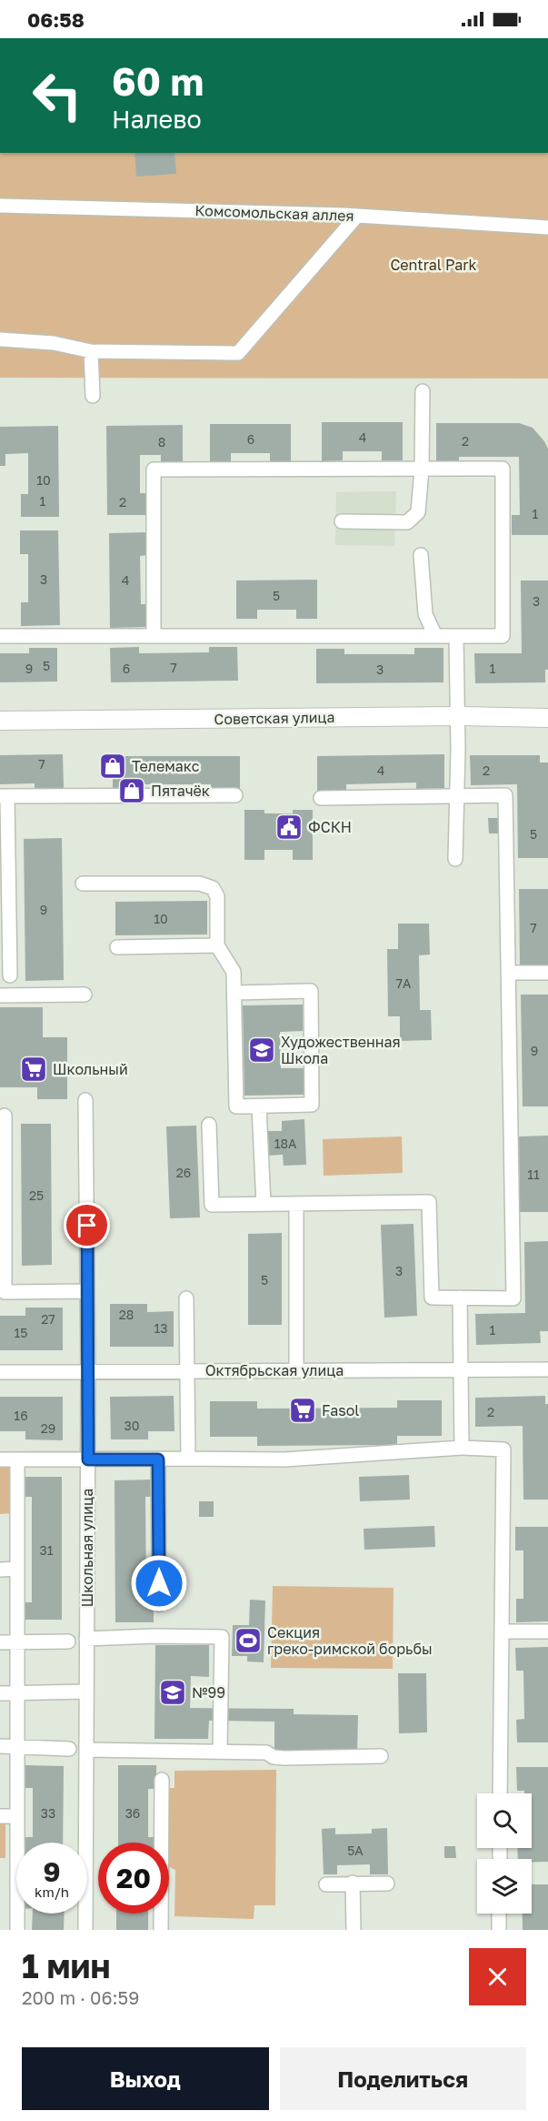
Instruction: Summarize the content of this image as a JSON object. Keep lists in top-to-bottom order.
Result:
{
  "streets": {
    "main road": ["Советская улица"],
    "street": ["Комсомольская аллея", "Октябрьская улица", "Школьная улица"]
  },
  "crossings": [
    ["Октябрьская улица", "Школьная улица"]
  ],
  "parks": ["Central Park"],
  "places": {
    "shop": ["Телемакс", "Пятачёк"],
    "public building": ["ФСКН"],
    "school or university": ["Художественная Школа", "№99"],
    "supermarket": ["Школьный", "Fasol"],
    "sports": ["Секция греко-римской борьбы"]
  },
  "house_numbers": [
    "4",
    "6",
    "2",
    "8",
    "10",
    "1",
    "2",
    "1",
    "3",
    "4",
    "5",
    "3",
    "5",
    "7",
    "9",
    "6",
    "1",
    "3",
    "7",
    "4",
    "2",
    "5",
    "9",
    "10",
    "7",
    "7А",
    "9",
    "18А",
    "26",
    "11",
    "25",
    "3",
    "5",
    "28",
    "27",
    "13",
    "1",
    "15",
    "2",
    "16",
    "30",
    "29",
    "31",
    "33",
    "36",
    "5А"
  ],
  "page": {
    "status": "06:58",
    "turn": ["60 m", "Налево"],
    "speed": "9 km/h",
    "limit": "20",
    "heading": ["1 мин", "200 m · 06:59"],
    "buttons": ["Выход", "Поделиться"]
  }
}
